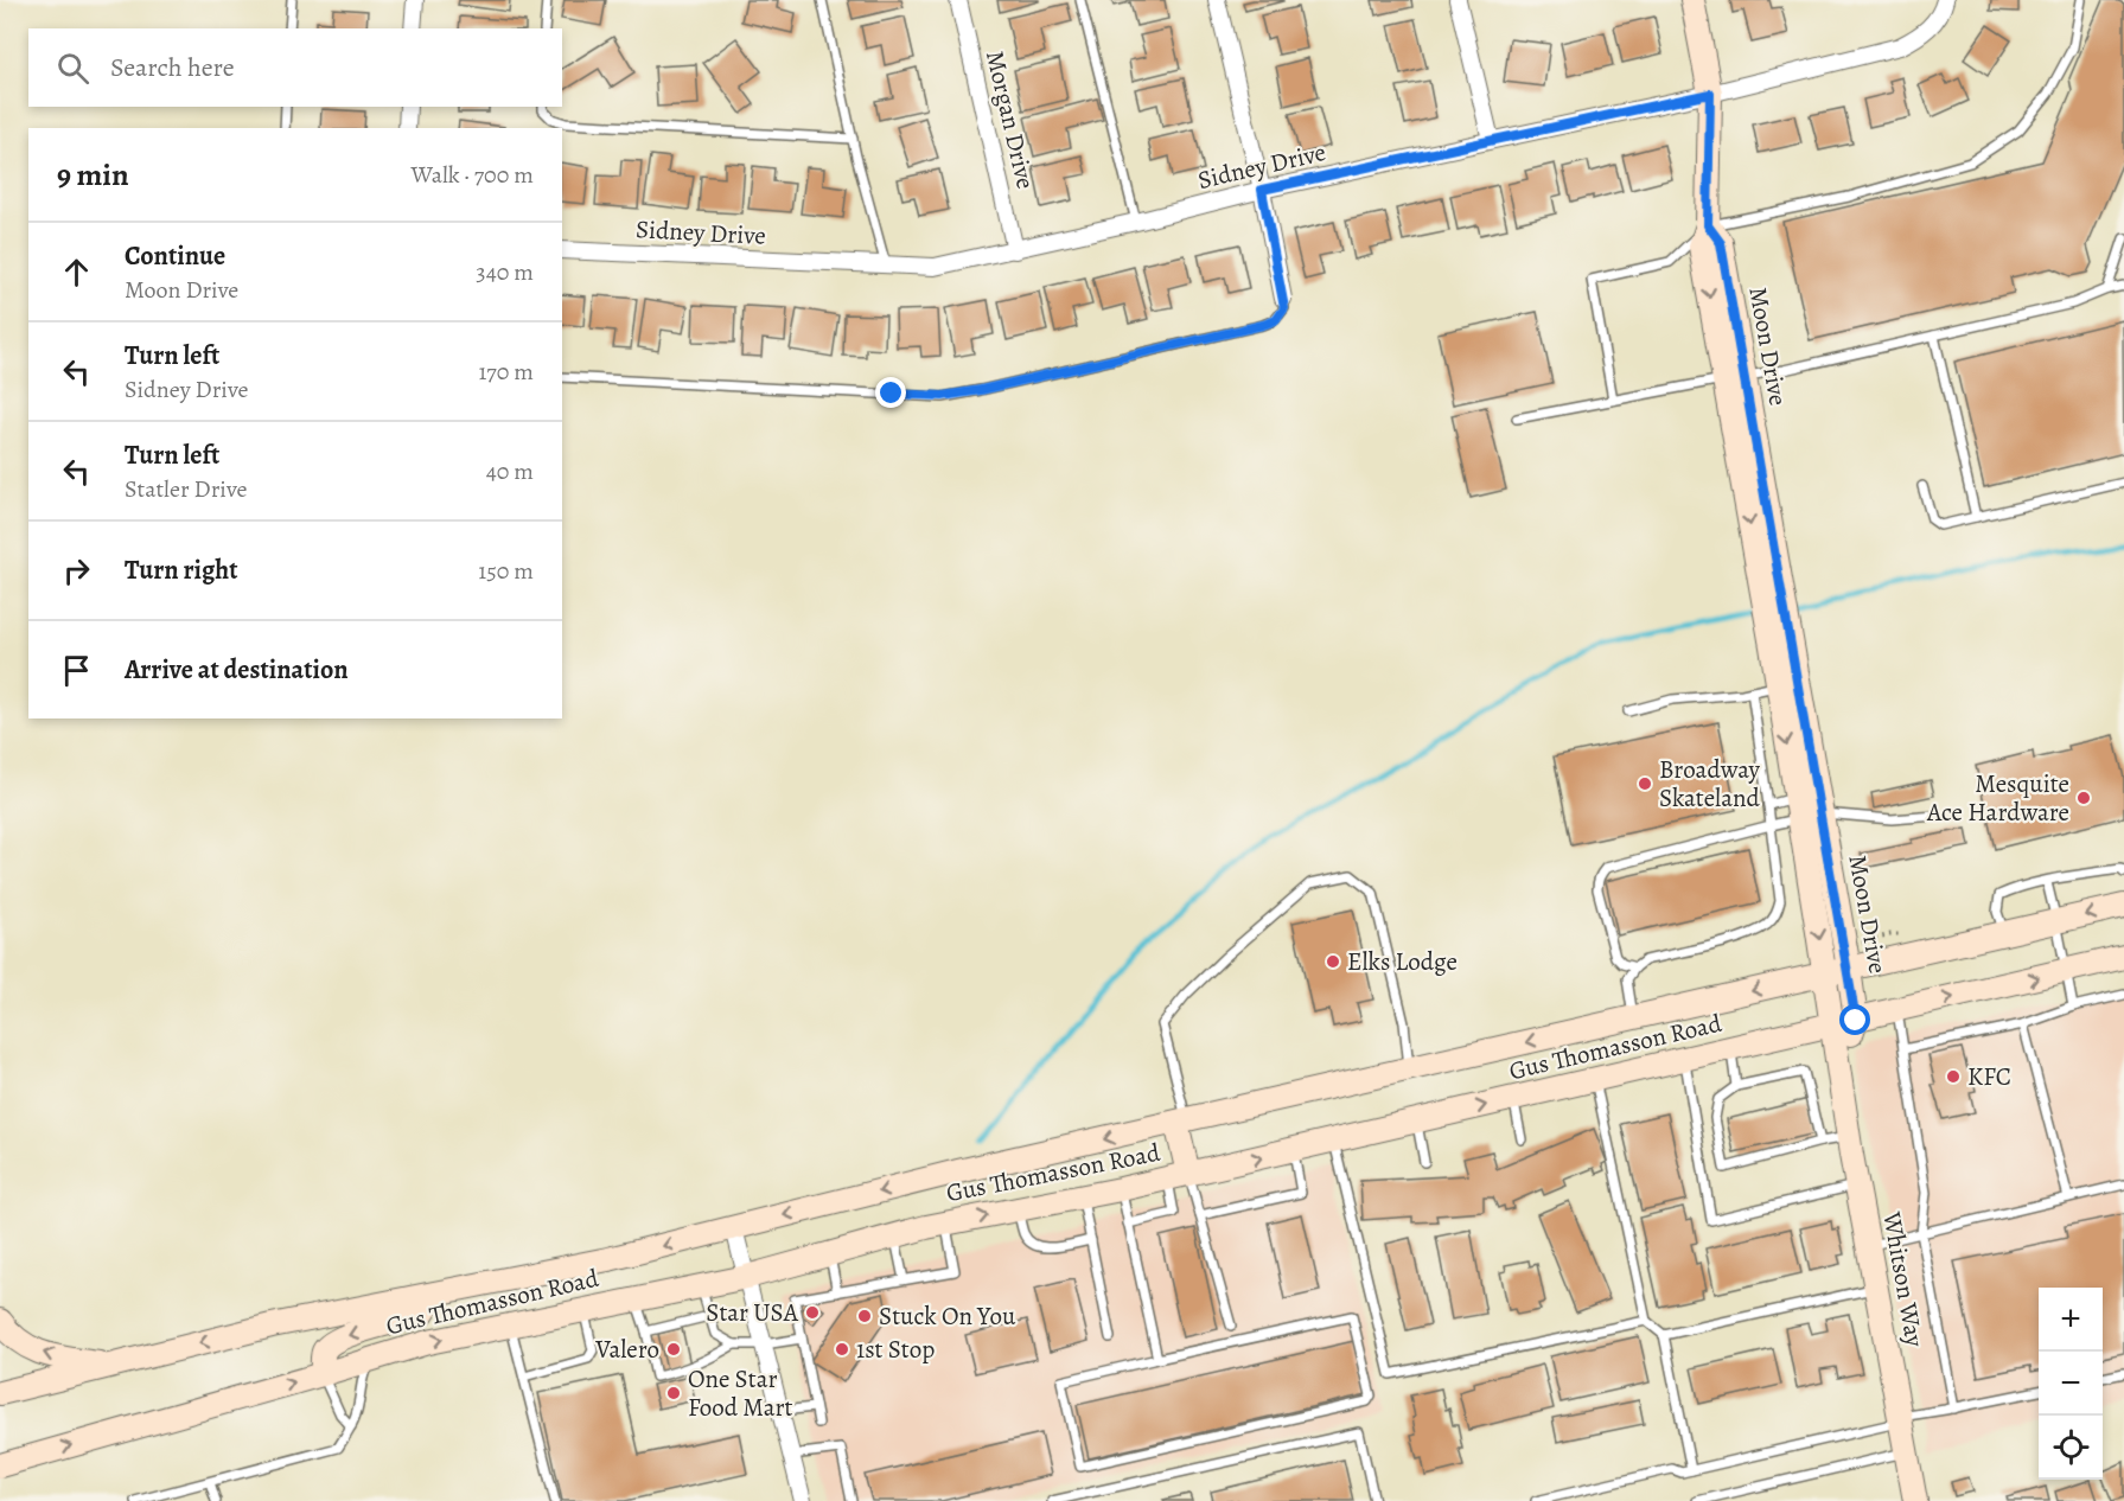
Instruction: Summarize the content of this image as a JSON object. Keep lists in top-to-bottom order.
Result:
{
  "streets": {
    "main road": ["Moon Drive", "Gus Thomasson Road", "Whitson Way"],
    "street": ["Morgan Drive", "Sidney Drive"]
  },
  "crossings": [
    ["Morgan Drive", "Sidney Drive"],
    ["Sidney Drive", "Moon Drive"],
    ["Moon Drive", "Gus Thomasson Road"],
    ["Moon Drive", "Whitson Way"]
  ],
  "places": [
    "Broadway Skateland",
    "Mesquite Ace Hardware",
    "Elks Lodge",
    "KFC",
    "Star USA",
    "Stuck On You",
    "Valero",
    "1st Stop",
    "One Star Food Mart"
  ],
  "page": {
    "search": "Search here",
    "heading": ["9 min", "Walk · 700 m"],
    "list": [
      ["Continue", "Moon Drive", "340 m"],
      ["Turn left", "Sidney Drive", "170 m"],
      ["Turn left", "Statler Drive", "40 m"],
      ["Turn right", "150 m"],
      "Arrive at destination"
    ],
    "map_buttons": ["+", "−"]
  }
}
